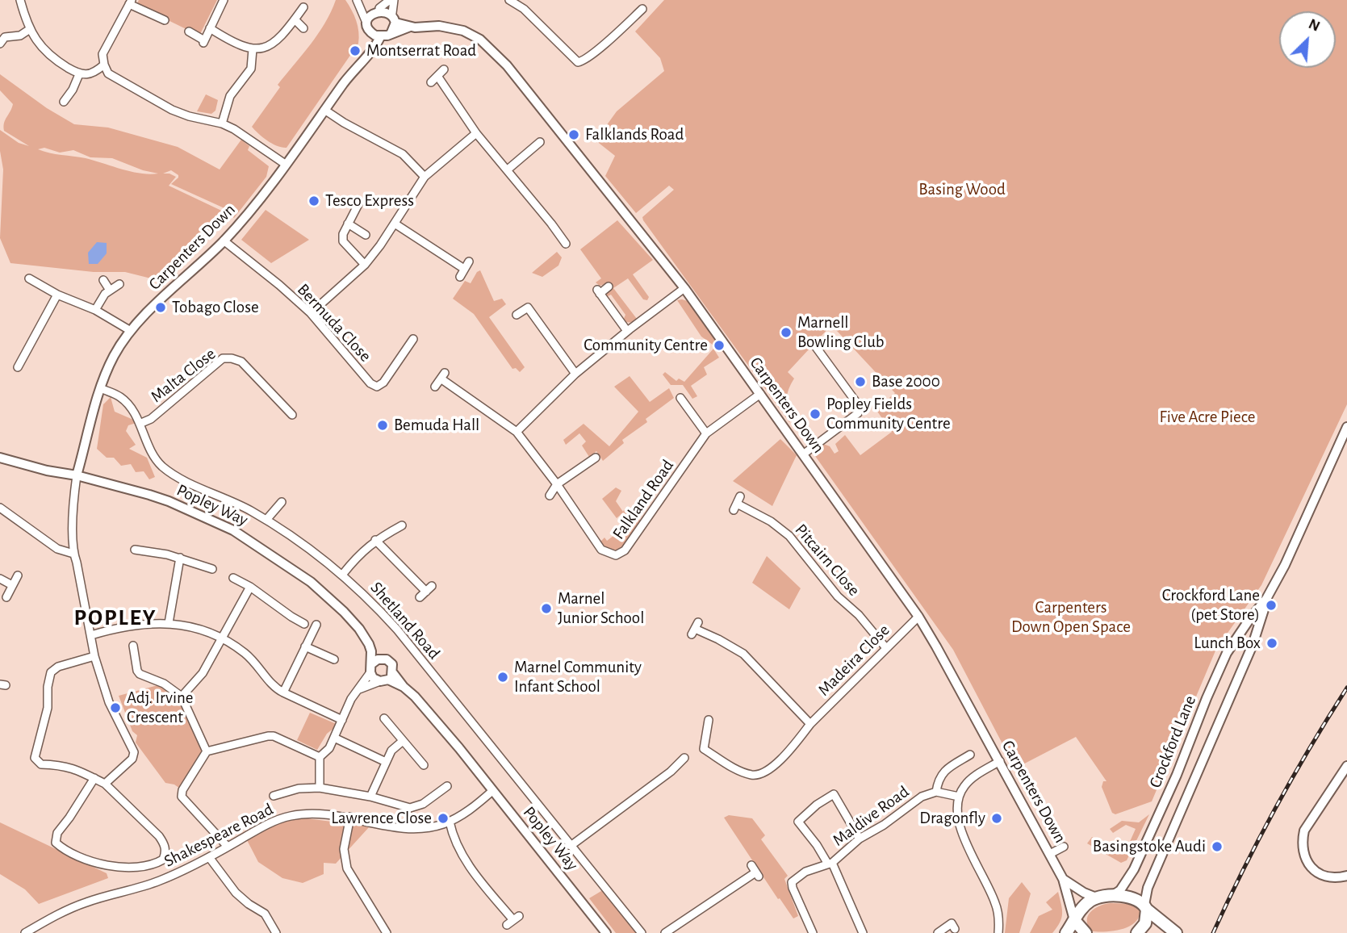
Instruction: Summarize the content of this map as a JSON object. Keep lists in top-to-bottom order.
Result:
{
  "streets": {
    "street": [
      "Carpenters Down",
      "Bermuda Close",
      "Malta Close",
      "Falkland Road",
      "Popley Way",
      "Pitcairn Close",
      "Shetland Road",
      "Madeira Close",
      "Crockford Lane",
      "Maldive Road",
      "Shakespeare Road"
    ]
  },
  "crossings": [
    ["Carpenters Down", "Bermuda Close"],
    ["Carpenters Down", "Falkland Road"],
    ["Carpenters Down", "Popley Way"],
    ["Carpenters Down", "Shetland Road"],
    ["Carpenters Down", "Madeira Close"],
    ["Malta Close", "Shetland Road"],
    ["Popley Way", "Shakespeare Road"],
    ["Pitcairn Close", "Madeira Close"]
  ],
  "districts": ["POPLEY"],
  "parks": ["Basing Wood", "Five Acre Piece", "Carpenters Down Open Space"],
  "places": [
    "Montserrat Road",
    "Falklands Road",
    "Tesco Express",
    "Tobago Close",
    "Marnell Bowling Club",
    "Community Centre",
    "Base 2000",
    "Popley Fields Community Centre",
    "Bemuda Hall",
    "Crockford Lane (pet Store)",
    "Marnel Junior School",
    "Lunch Box",
    "Marnel Community Infant School",
    "Adj. Irvine Crescent",
    "Lawrence Close",
    "Dragonfly",
    "Basingstoke Audi"
  ],
  "north": "top right"
}
